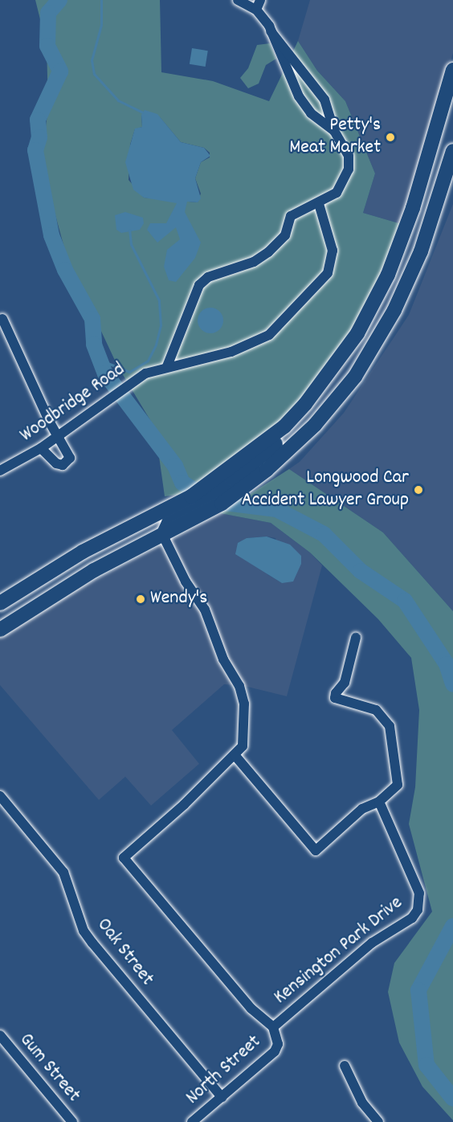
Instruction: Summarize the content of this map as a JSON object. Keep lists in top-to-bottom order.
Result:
{
  "streets": {
    "street": [
      "Woodbridge Road",
      "Kensington Park Drive",
      "Oak Street",
      "Gum Street",
      "North Street"
    ]
  },
  "crossings": [
    ["Kensington Park Drive", "North Street"],
    ["Oak Street", "North Street"]
  ],
  "places": ["Petty's Meat Market", "Longwood Car Accident Lawyer Group", "Wendy's"]
}
